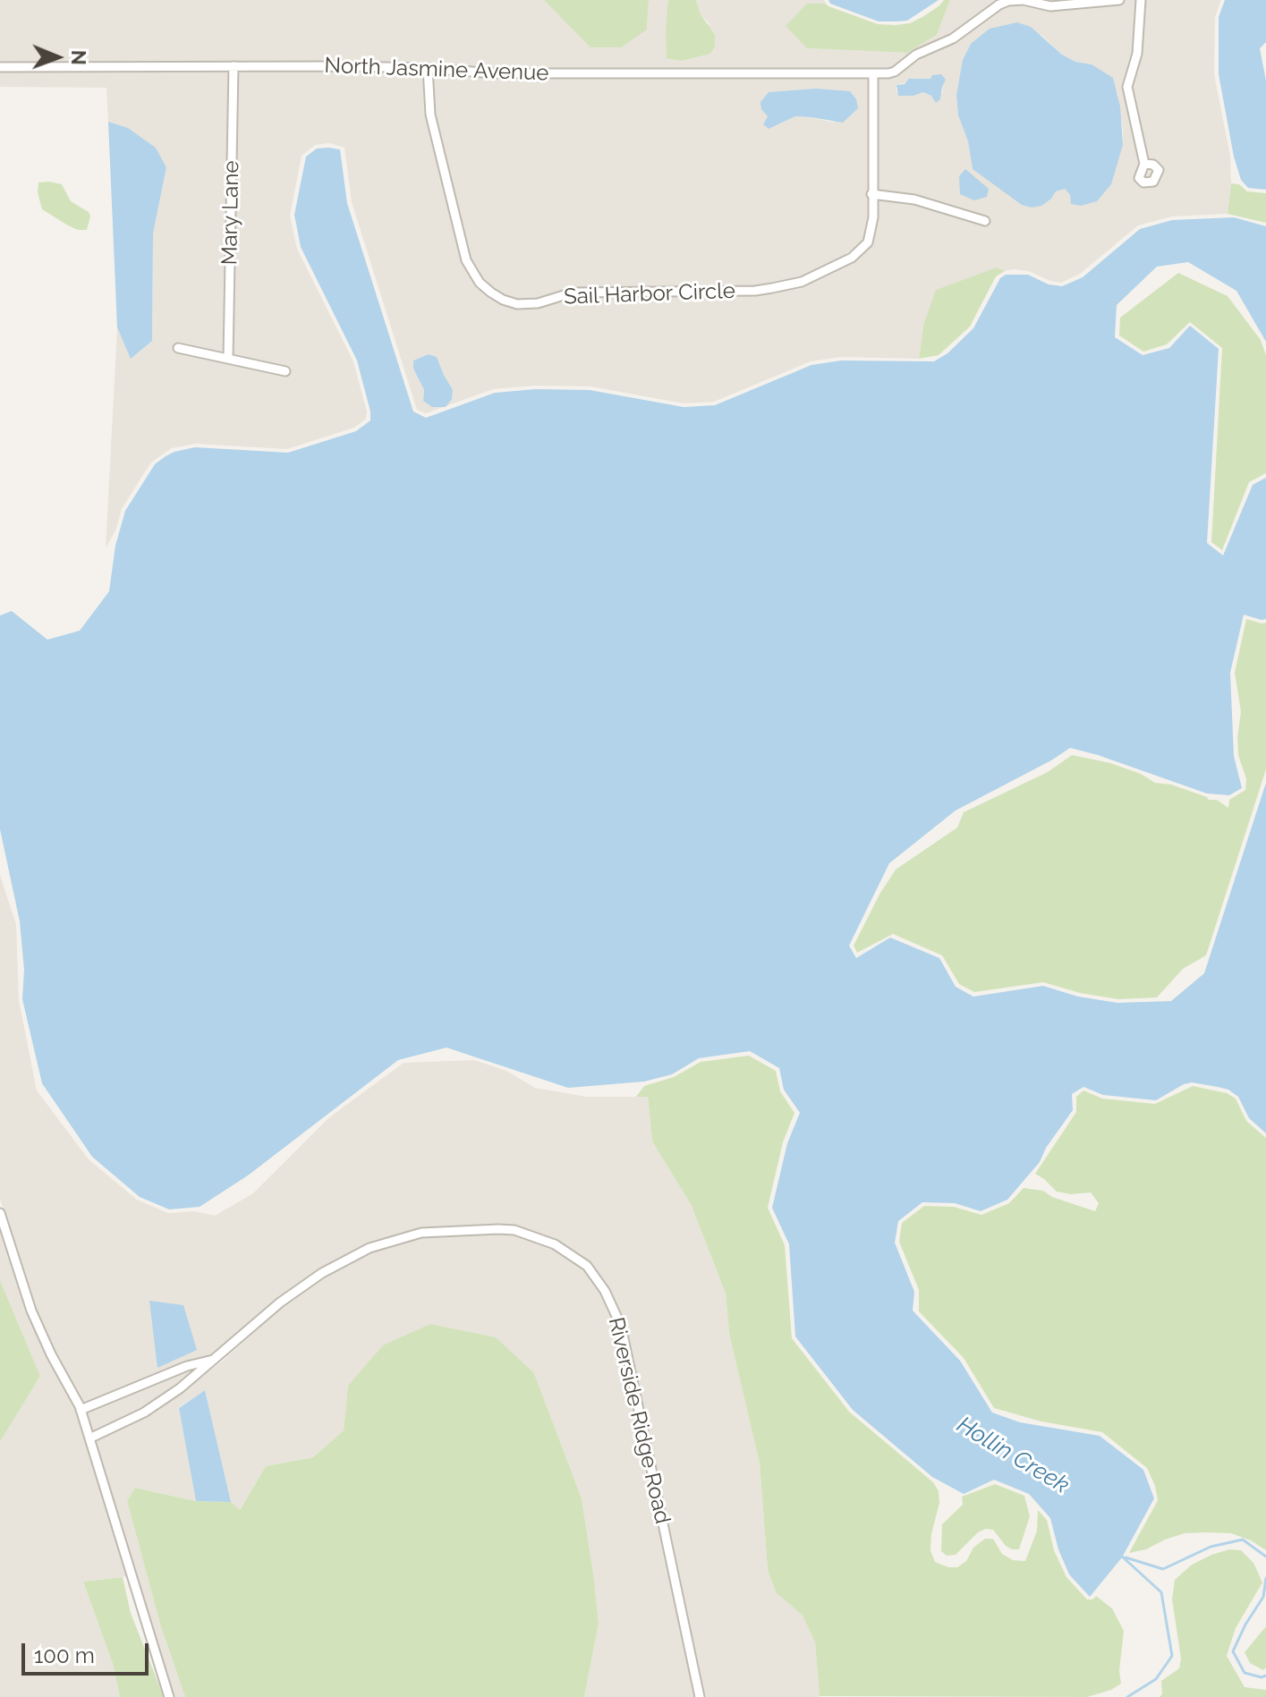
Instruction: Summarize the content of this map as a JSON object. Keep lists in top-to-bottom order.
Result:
{
  "streets": {
    "street": [
      "North Jasmine Avenue",
      "Mary Lane",
      "Sail Harbor Circle",
      "Riverside Ridge Road"
    ]
  },
  "crossings": [
    ["North Jasmine Avenue", "Mary Lane"],
    ["North Jasmine Avenue", "Sail Harbor Circle"]
  ],
  "water": ["Hollin Creek"],
  "scale_bar": "100 m",
  "north": "right"
}
